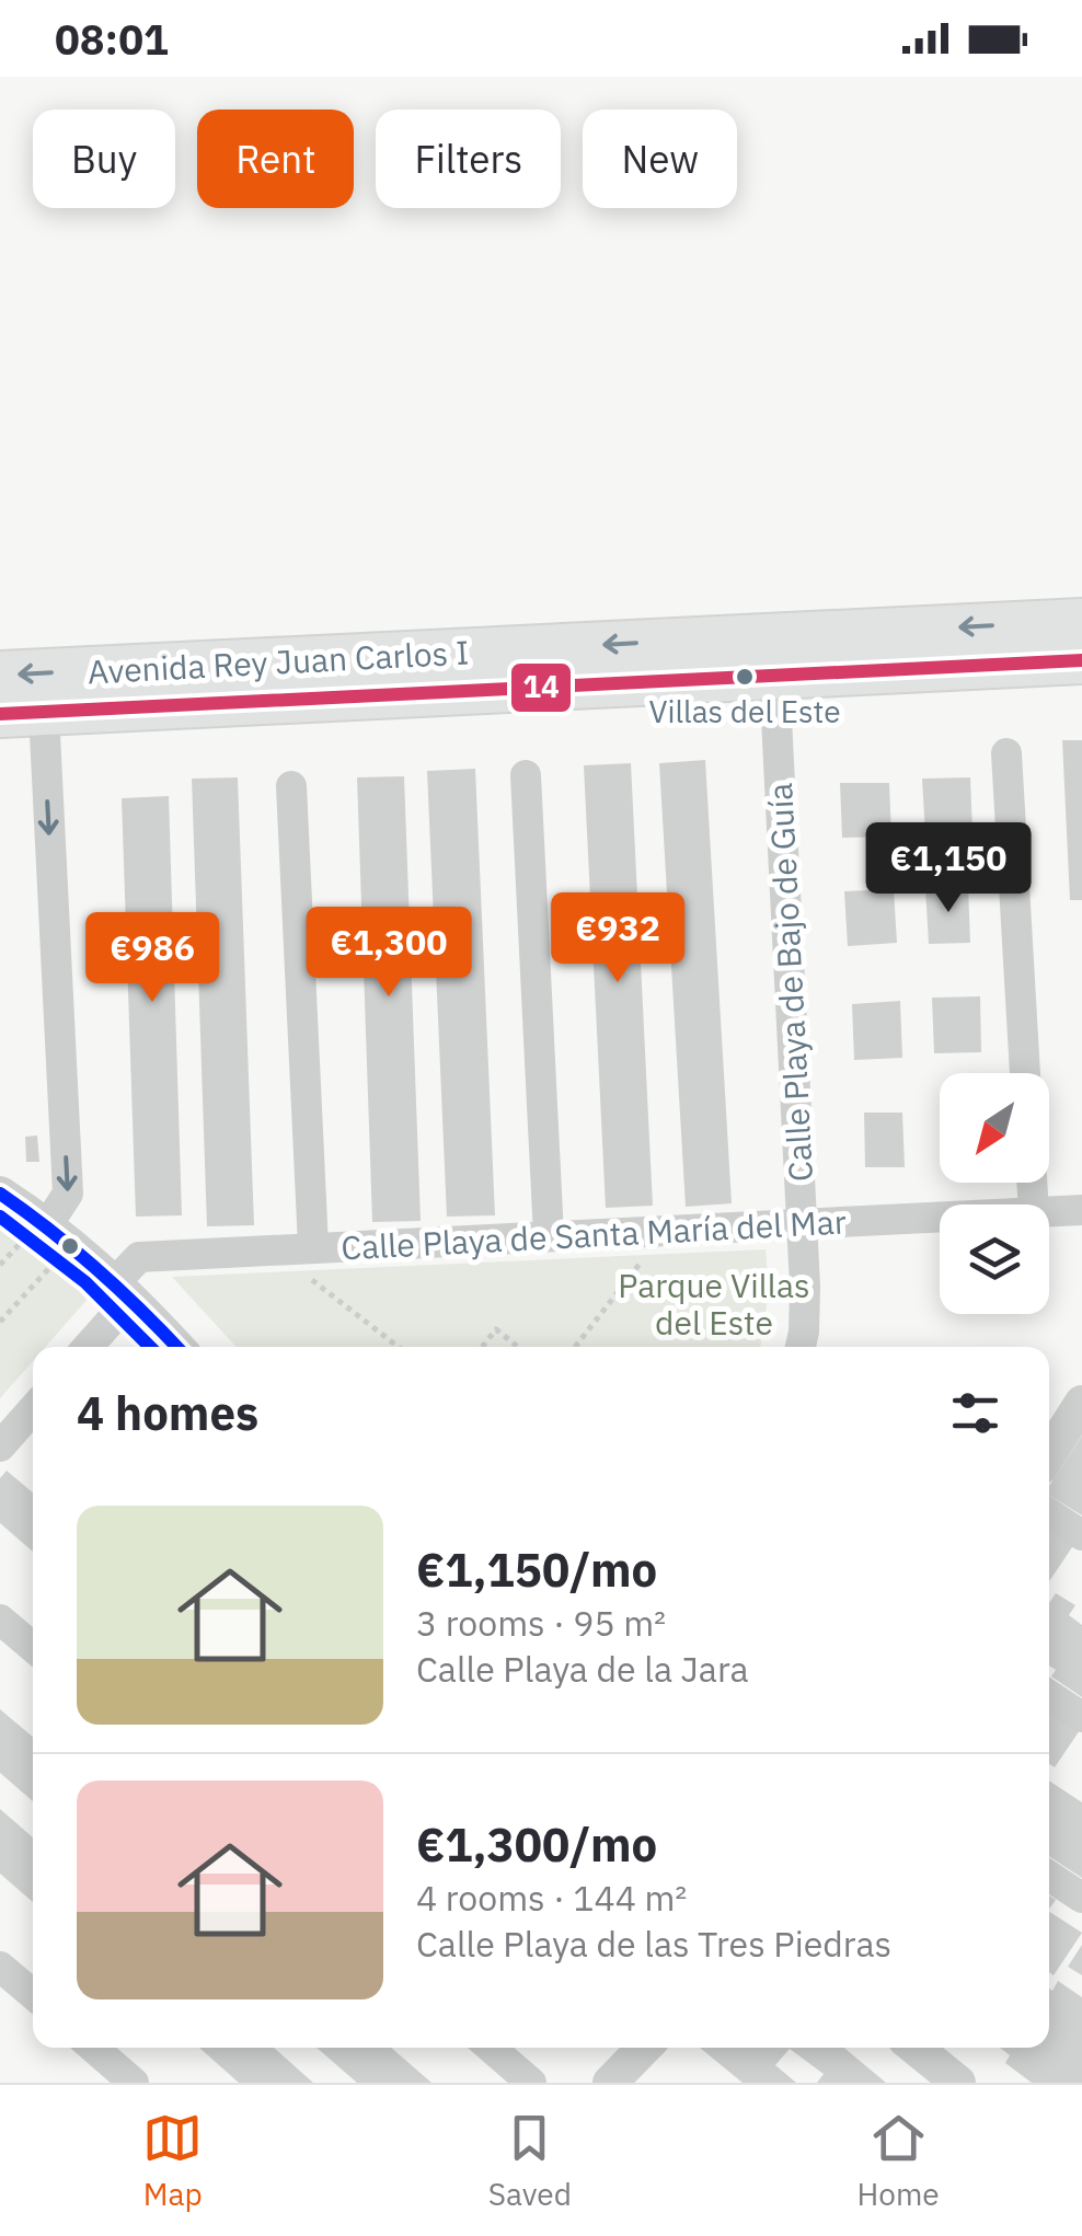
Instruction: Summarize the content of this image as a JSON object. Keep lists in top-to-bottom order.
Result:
{
  "streets": {
    "main road": ["Avenida Rey Juan Carlos I"],
    "street": ["Calle Playa de Bajo de Guía", "Calle Playa de Santa María del Mar"]
  },
  "crossings": [
    ["Avenida Rey Juan Carlos I", "Calle Playa de Bajo de Guía"],
    ["Calle Playa de Bajo de Guía", "Calle Playa de Santa María del Mar"]
  ],
  "parks": ["Parque Villas del Este"],
  "places": ["Villas del Este"],
  "lines": ["transit line 14"],
  "north": "bottom left",
  "page": {
    "status": "08:01",
    "chip": [
      "Buy",
      "Rent",
      "Filters",
      "New"
    ],
    "price": [
      "€1,150",
      "€932",
      "€1,300",
      "€986"
    ],
    "heading": "4 homes",
    "list": [
      {
        "name": "€1,150/mo",
        "note": "3 rooms · 95 m² · Calle Playa de la Jara"
      },
      {
        "name": "€1,300/mo",
        "note": "4 rooms · 144 m² · Calle Playa de las Tres Piedras"
      }
    ],
    "tabs": ["Map", "Saved", "Home"]
  }
}
